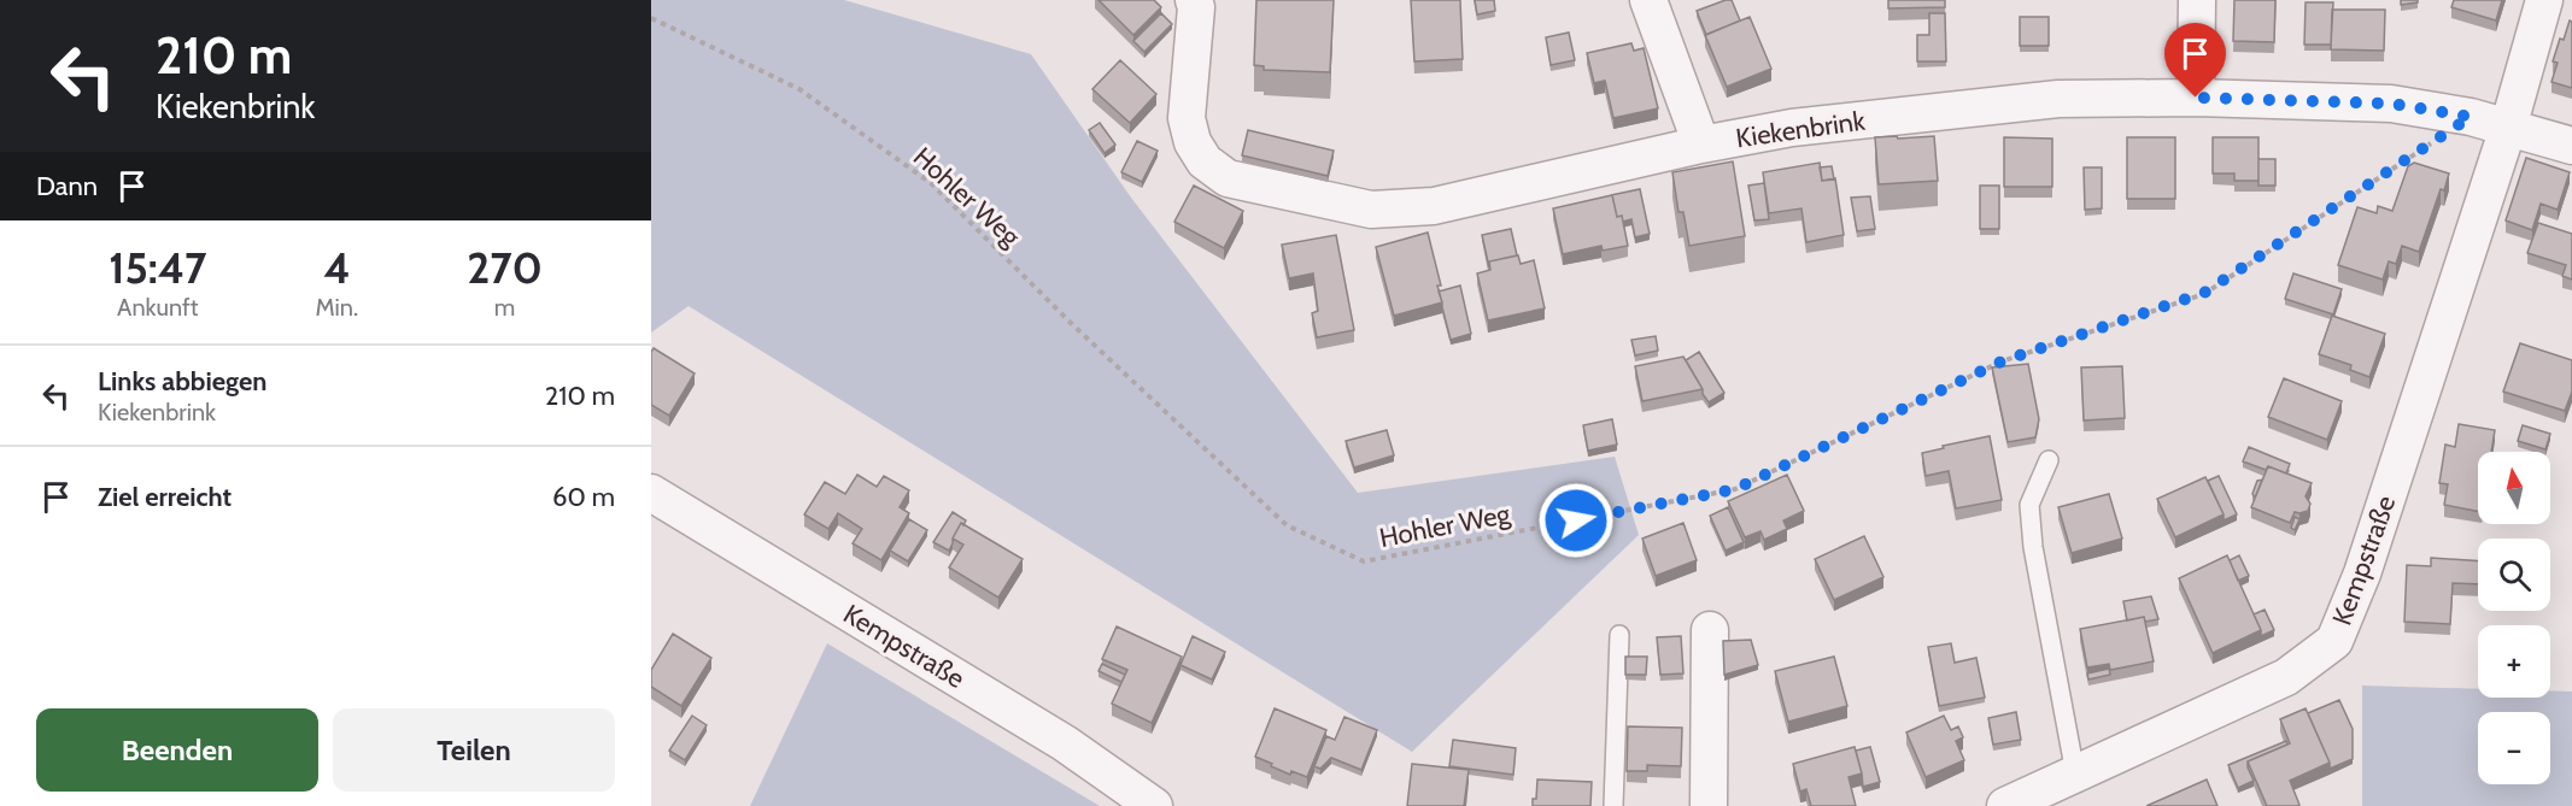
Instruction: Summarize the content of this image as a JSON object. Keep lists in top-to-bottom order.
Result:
{
  "streets": {
    "street": ["Kiekenbrink", "Kempstraße"],
    "path": ["Hohler Weg"]
  },
  "crossings": [
    ["Kiekenbrink", "Hohler Weg"],
    ["Kiekenbrink", "Kempstraße"]
  ],
  "north": "top",
  "page": {
    "turn": ["210 m", "Kiekenbrink"],
    "then": "Dann",
    "eta": [
      "15:47",
      "Ankunft",
      "4",
      "Min.",
      "270",
      "m"
    ],
    "list": [
      {
        "name": "Links abbiegen",
        "note": "Kiekenbrink",
        "value": "210 m"
      },
      {
        "name": "Ziel erreicht",
        "value": "60 m"
      }
    ],
    "map_buttons": ["+", "−"],
    "buttons": ["Beenden", "Teilen"]
  }
}
